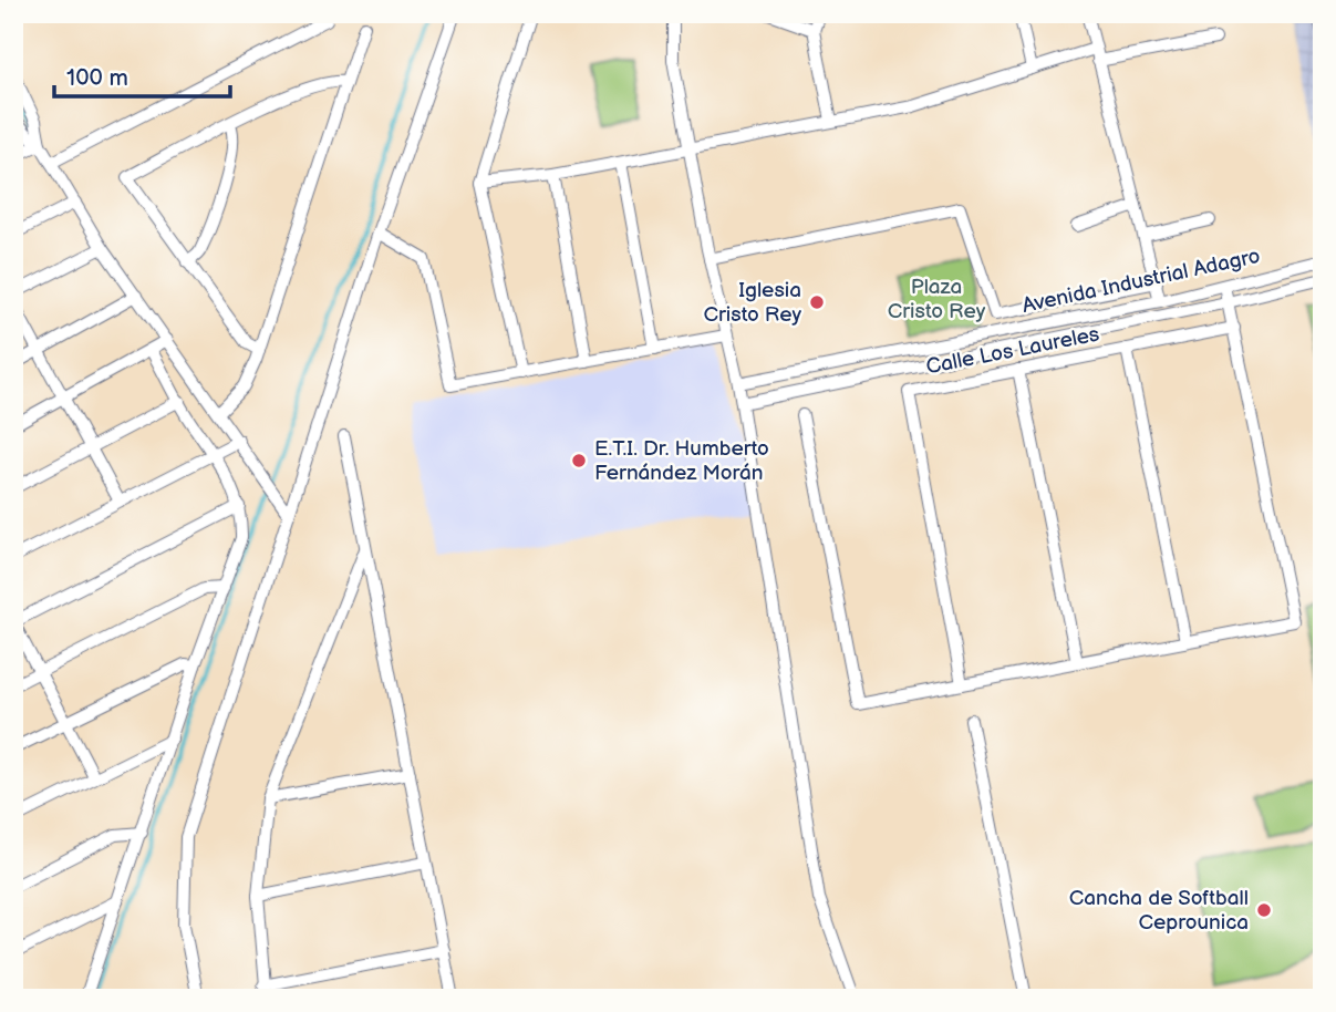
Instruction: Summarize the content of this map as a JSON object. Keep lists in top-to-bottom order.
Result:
{
  "streets": {
    "street": ["Avenida Industrial Adagro", "Calle Los Laureles"]
  },
  "parks": ["Plaza Cristo Rey"],
  "places": ["Iglesia Cristo Rey", "E.T.I. Dr. Humberto Fernández Morán", "Cancha de Softball Ceprounica"],
  "scale_bar": "100 m"
}
